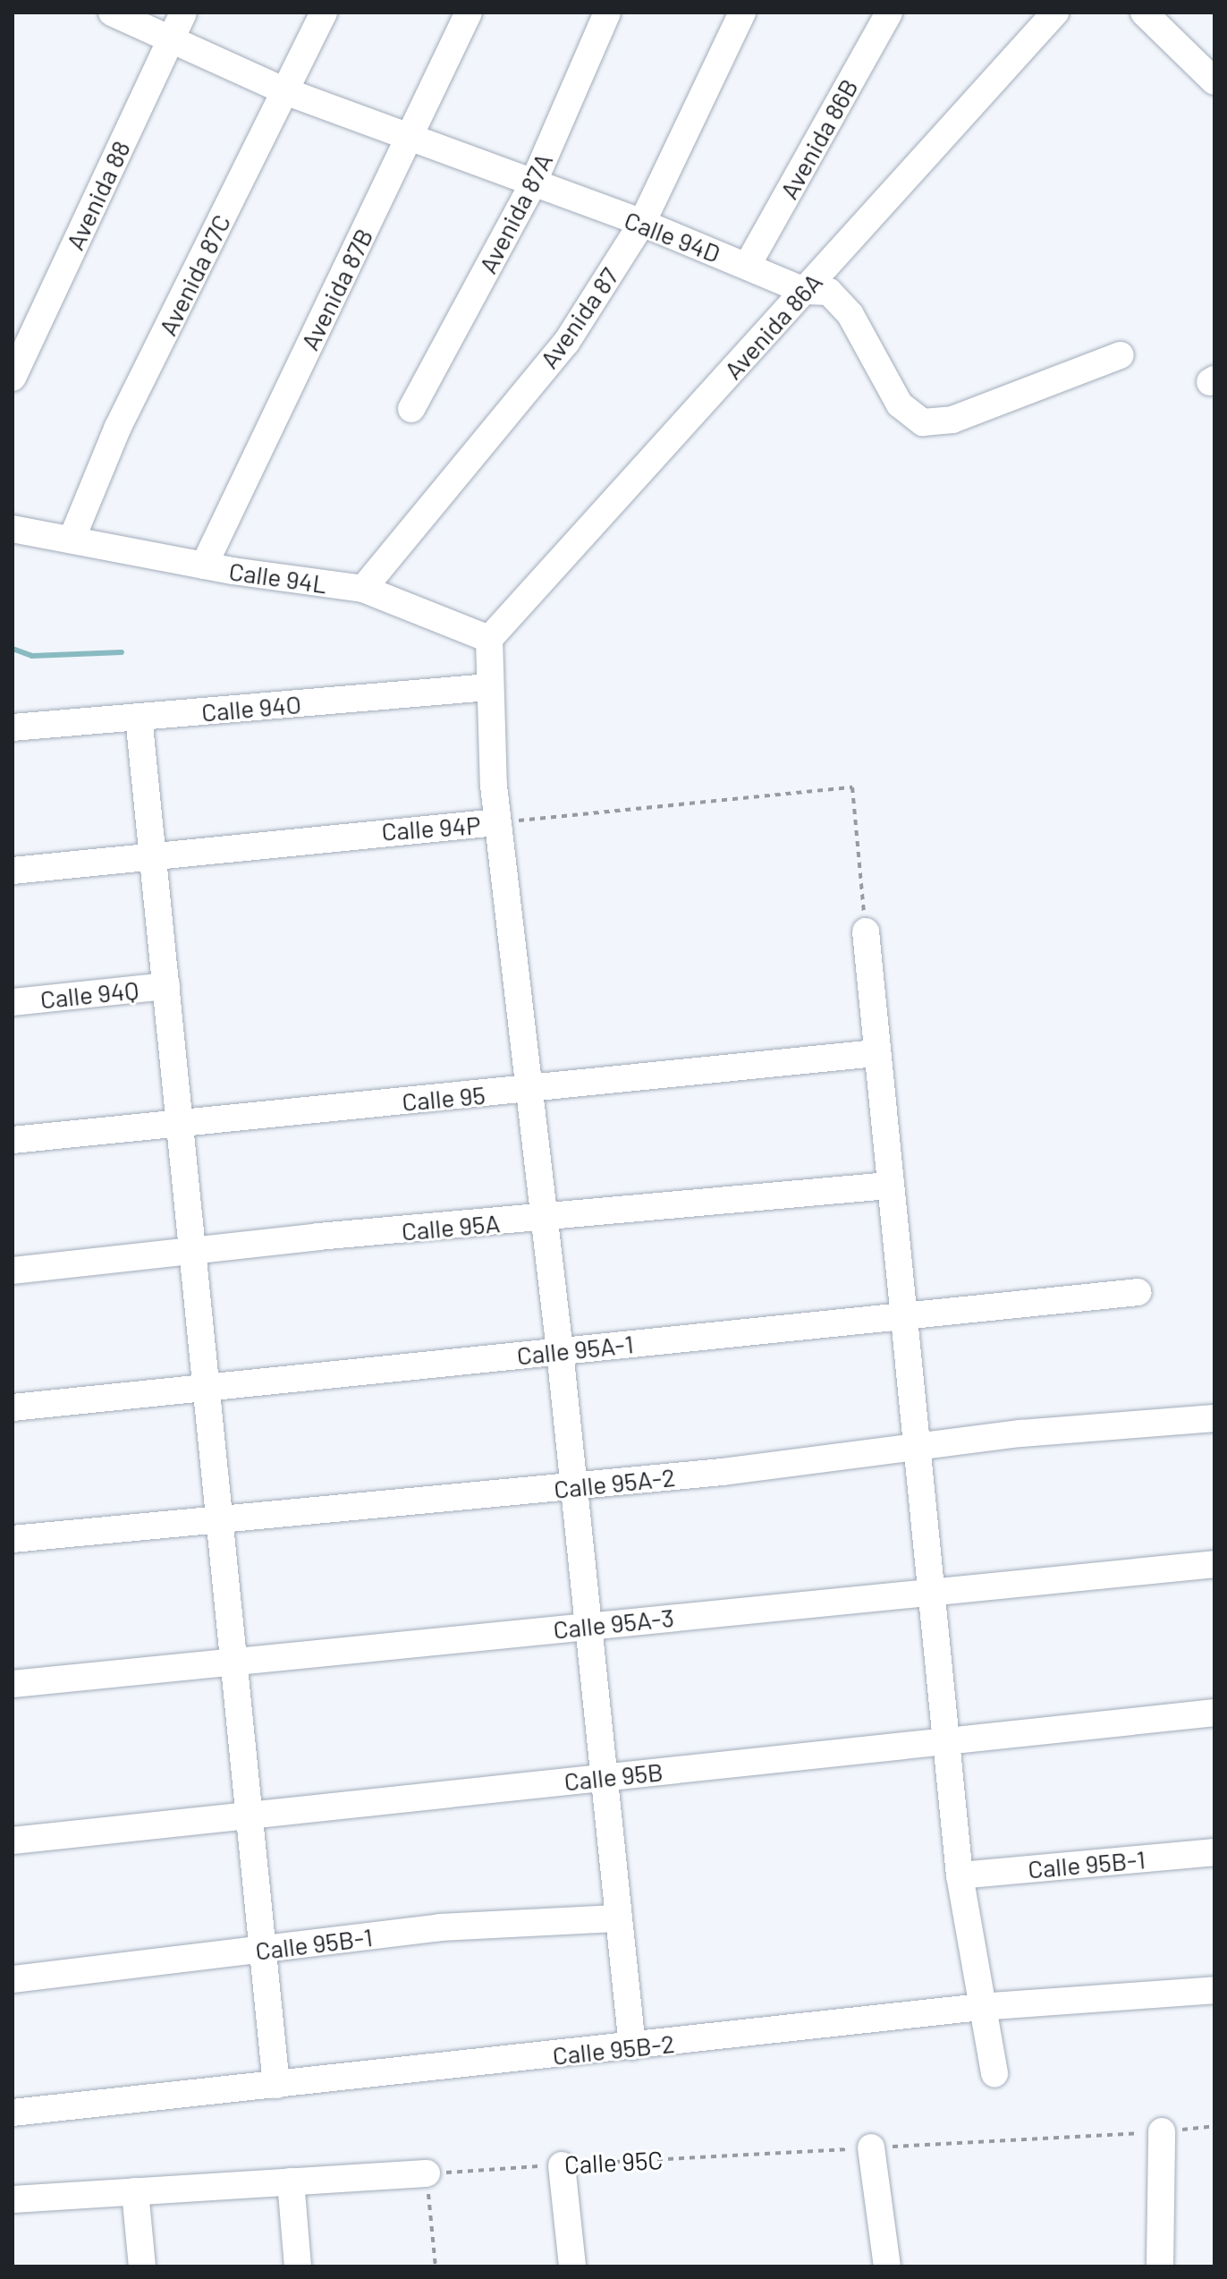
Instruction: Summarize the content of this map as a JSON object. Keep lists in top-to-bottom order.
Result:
{
  "streets": {
    "street": [
      "Avenida 86B",
      "Avenida 88",
      "Avenida 87A",
      "Calle 94D",
      "Avenida 87C",
      "Avenida 87B",
      "Avenida 87",
      "Avenida 86A",
      "Calle 94L",
      "Calle 94O",
      "Calle 94P",
      "Calle 94Q",
      "Calle 95",
      "Calle 95A",
      "Calle 95A-1",
      "Calle 95A-2",
      "Calle 95A-3",
      "Calle 95B",
      "Calle 95B-1",
      "Calle 95B-2"
    ],
    "path": ["Calle 95C"]
  },
  "crossings": [
    ["Avenida 86B", "Calle 94D"],
    ["Avenida 88", "Calle 94D"],
    ["Avenida 87A", "Calle 94D"],
    ["Calle 94D", "Avenida 87C"],
    ["Calle 94D", "Avenida 87B"],
    ["Calle 94D", "Avenida 87"],
    ["Calle 94D", "Avenida 86A"],
    ["Avenida 87C", "Calle 94L"],
    ["Avenida 87B", "Calle 94L"],
    ["Avenida 87", "Calle 94L"],
    ["Avenida 86A", "Calle 94L"]
  ]
}
